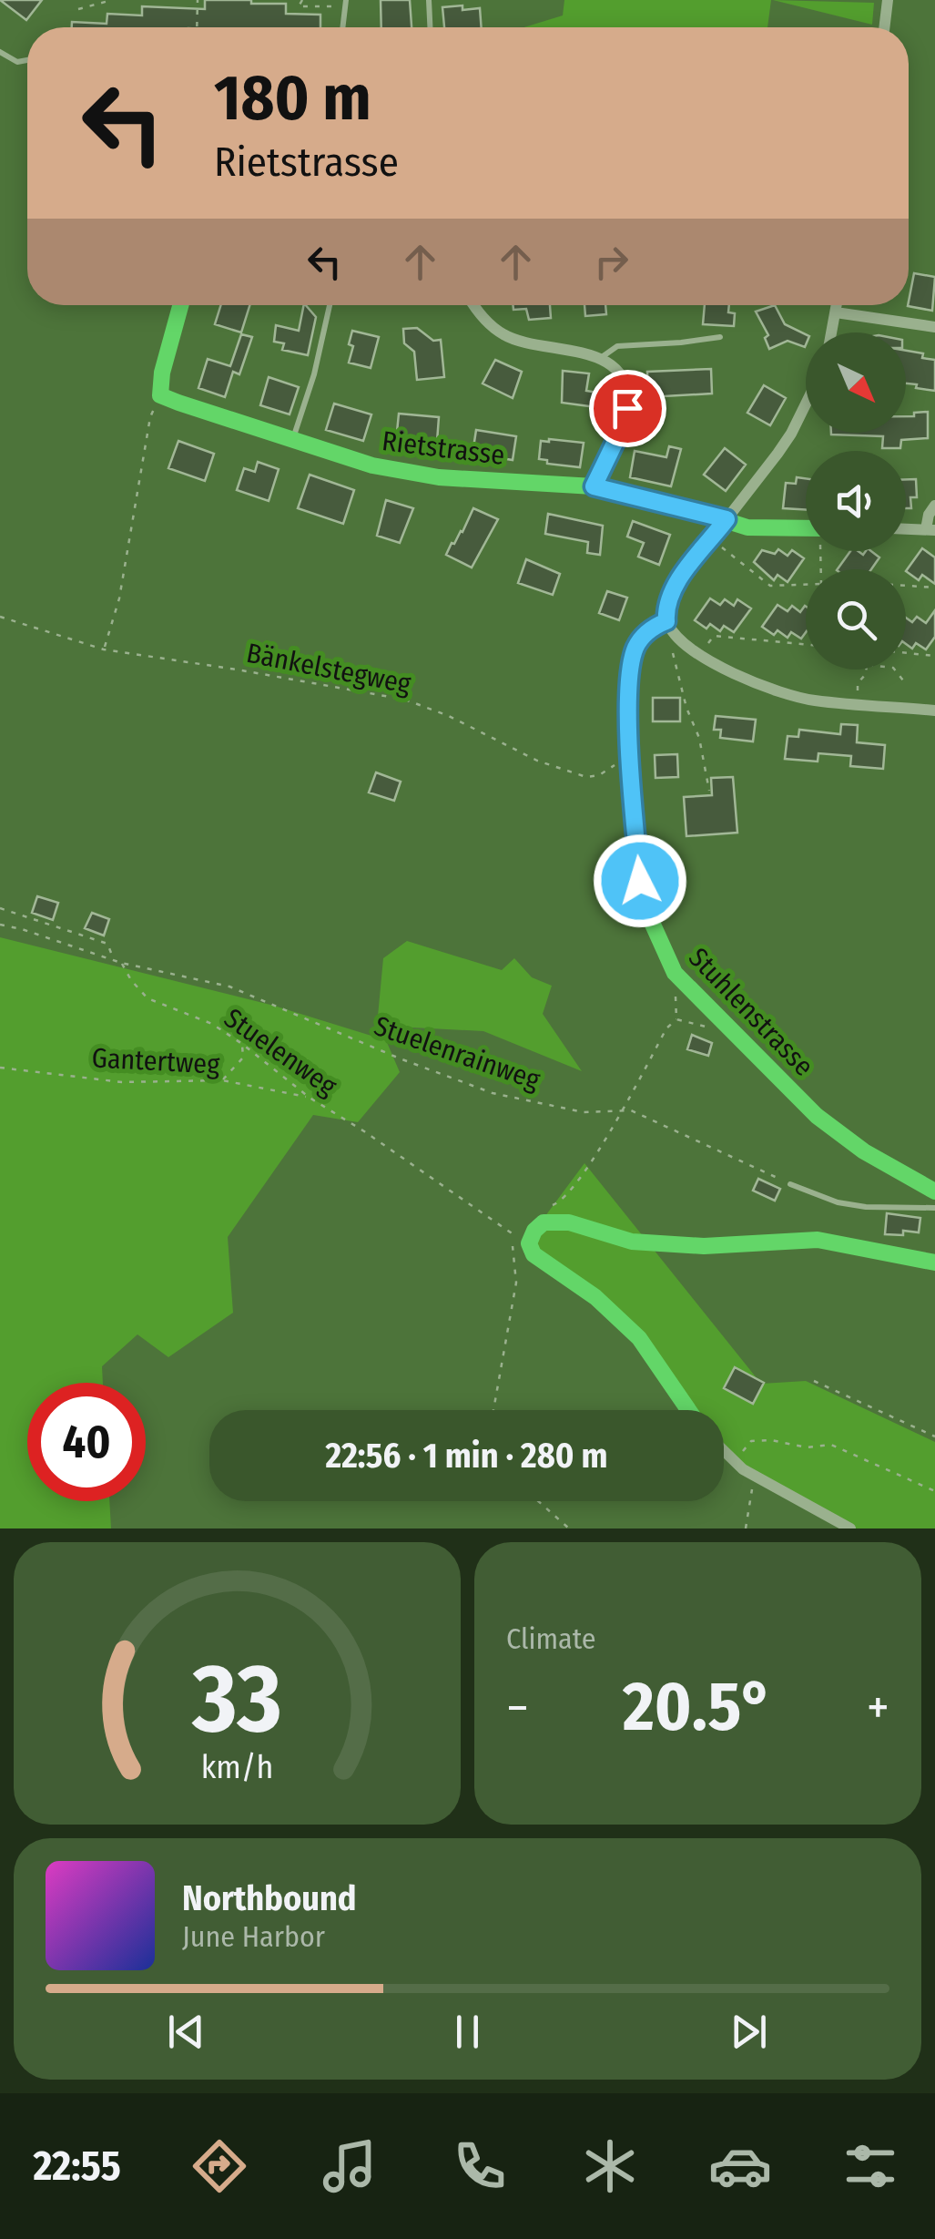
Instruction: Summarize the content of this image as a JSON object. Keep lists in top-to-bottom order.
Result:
{
  "streets": {
    "street": ["Rietstrasse", "Stuhlenstrasse"],
    "path": [
      "Bänkelstegweg",
      "Stuelenweg",
      "Stuelenrainweg",
      "Gantertweg"
    ]
  },
  "crossings": [
    ["Rietstrasse", "Stuhlenstrasse"],
    ["Bänkelstegweg", "Stuhlenstrasse"],
    ["Stuelenweg", "Stuelenrainweg"],
    ["Stuelenweg", "Gantertweg"]
  ],
  "north": "bottom right",
  "page": {
    "turn": ["180 m", "Rietstrasse"],
    "limit": "40",
    "trip": "22:56 · 1 min · 280 m",
    "tile": "Climate",
    "heat": ["−", "20.5°", "+"],
    "song": ["Northbound", "June Harbor"],
    "tabs": "22:55",
    "gauge": ["33", "km/h"]
  }
}
